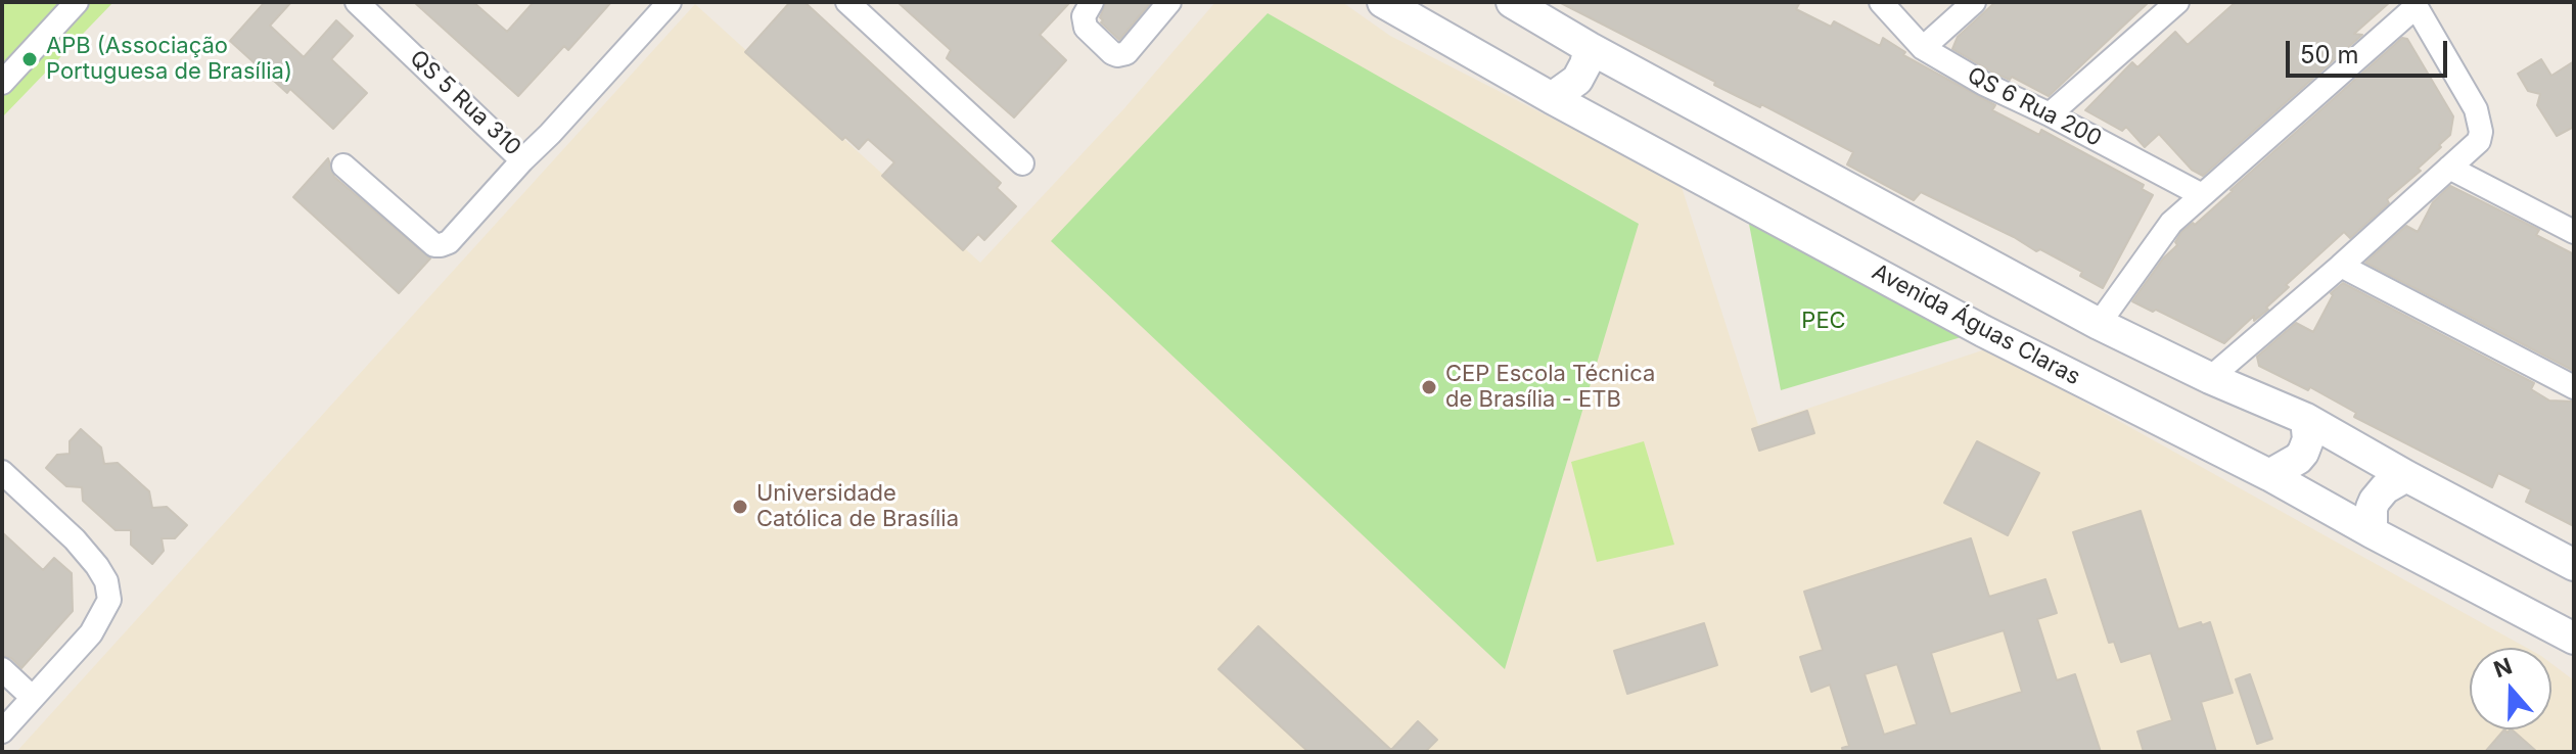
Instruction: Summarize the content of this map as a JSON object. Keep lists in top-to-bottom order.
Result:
{
  "streets": {
    "main road": ["Avenida Águas Claras"],
    "street": ["QS 5 Rua 310", "QS 6 Rua 200"]
  },
  "parks": ["PEC"],
  "places": ["APB (Associação Portuguesa de Brasília)", "CEP Escola Técnica de Brasília - ETB", "Universidade Católica de Brasília"],
  "scale_bar": "50 m",
  "north": "top"
}
